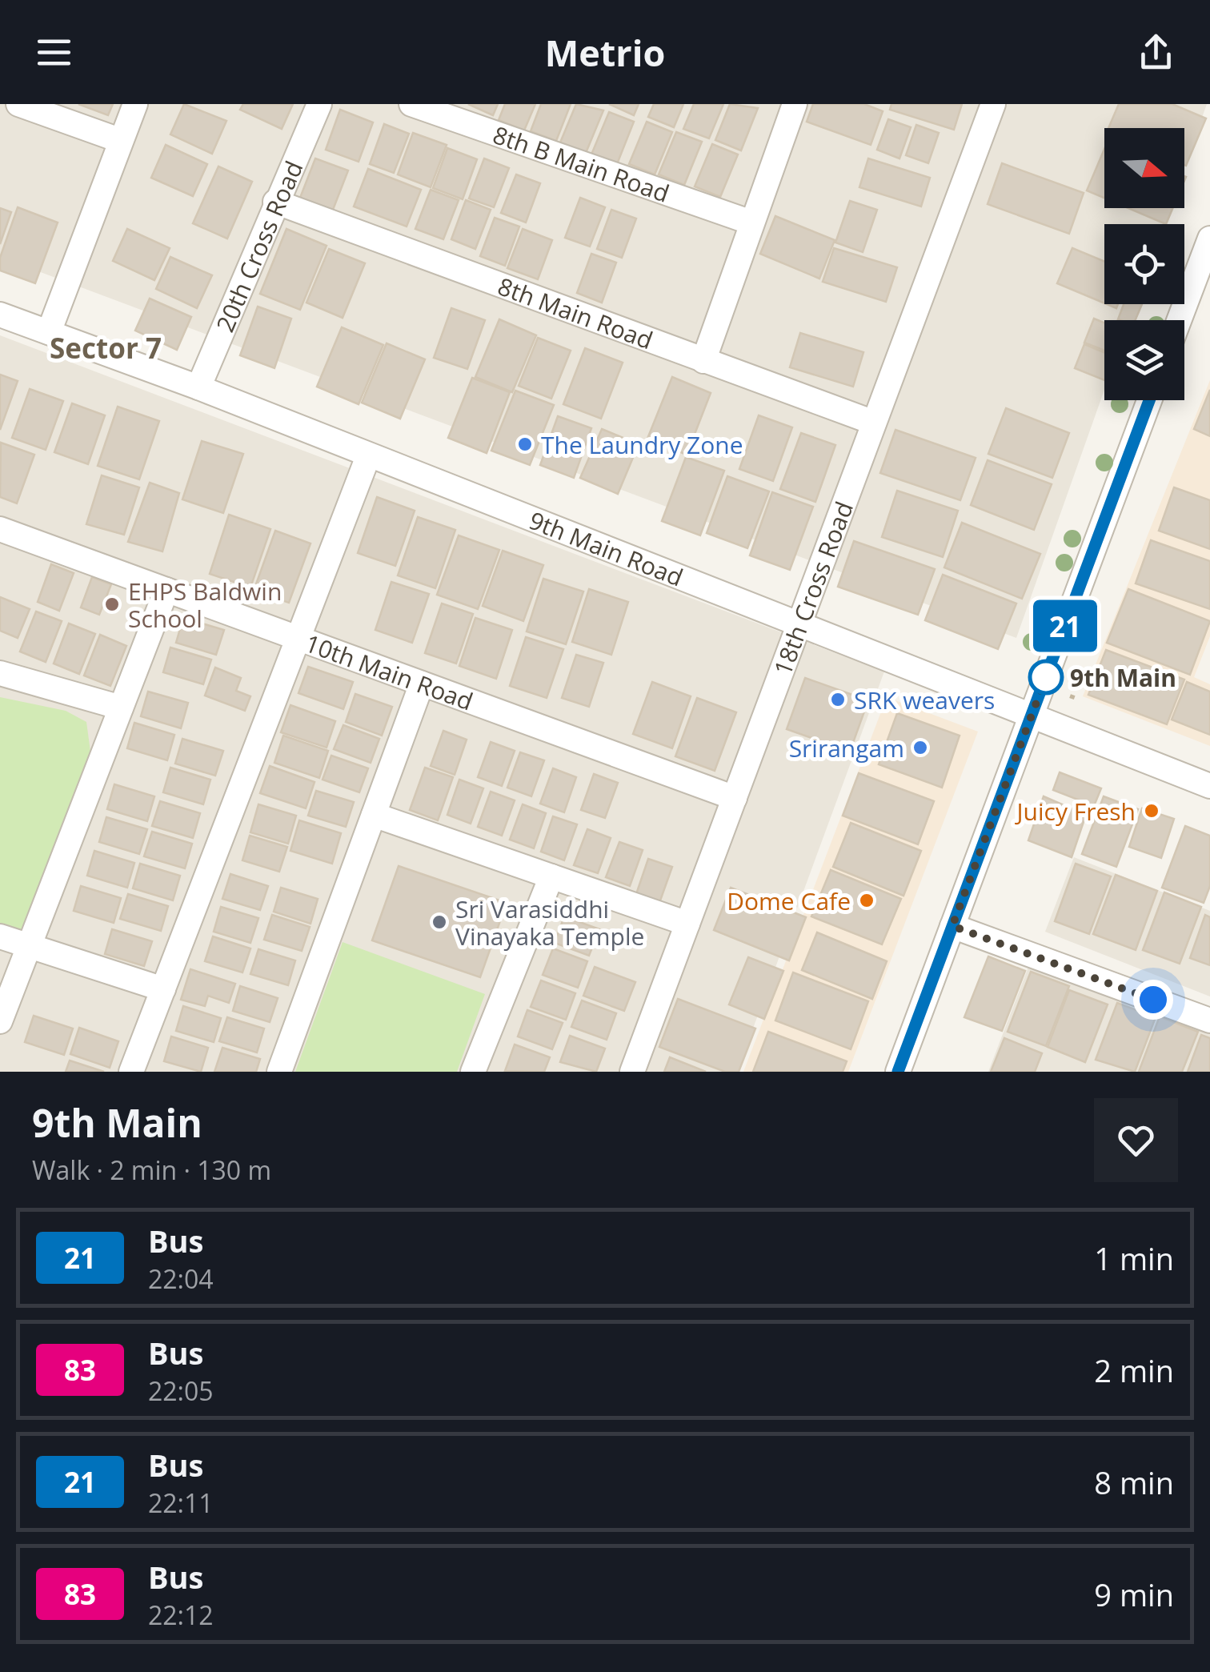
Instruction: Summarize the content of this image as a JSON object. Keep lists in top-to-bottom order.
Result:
{
  "streets": {
    "street": [
      "8th B Main Road",
      "20th Cross Road",
      "8th Main Road",
      "9th Main Road",
      "18th Cross Road",
      "10th Main Road"
    ]
  },
  "crossings": [
    ["20th Cross Road", "8th Main Road"],
    ["20th Cross Road", "9th Main Road"],
    ["8th Main Road", "18th Cross Road"],
    ["9th Main Road", "18th Cross Road"],
    ["18th Cross Road", "10th Main Road"]
  ],
  "districts": ["Sector 7"],
  "places": [
    "The Laundry Zone",
    "EHPS Baldwin School",
    "9th Main",
    "SRK weavers",
    "Srirangam",
    "Juicy Fresh",
    "Dome Cafe",
    "Sri Varasiddhi Vinayaka Temple"
  ],
  "lines": ["bus line 21"],
  "north": "right",
  "page": {
    "header": "Metrio",
    "on_map": "21",
    "heading": ["9th Main", "Walk · 2 min · 130 m"],
    "list": [
      {
        "mark": "21",
        "name": "Bus",
        "note": "22:04",
        "value": "1 min"
      },
      {
        "mark": "83",
        "name": "Bus",
        "note": "22:05",
        "value": "2 min"
      },
      {
        "mark": "21",
        "name": "Bus",
        "note": "22:11",
        "value": "8 min"
      },
      {
        "mark": "83",
        "name": "Bus",
        "note": "22:12",
        "value": "9 min"
      }
    ]
  }
}
